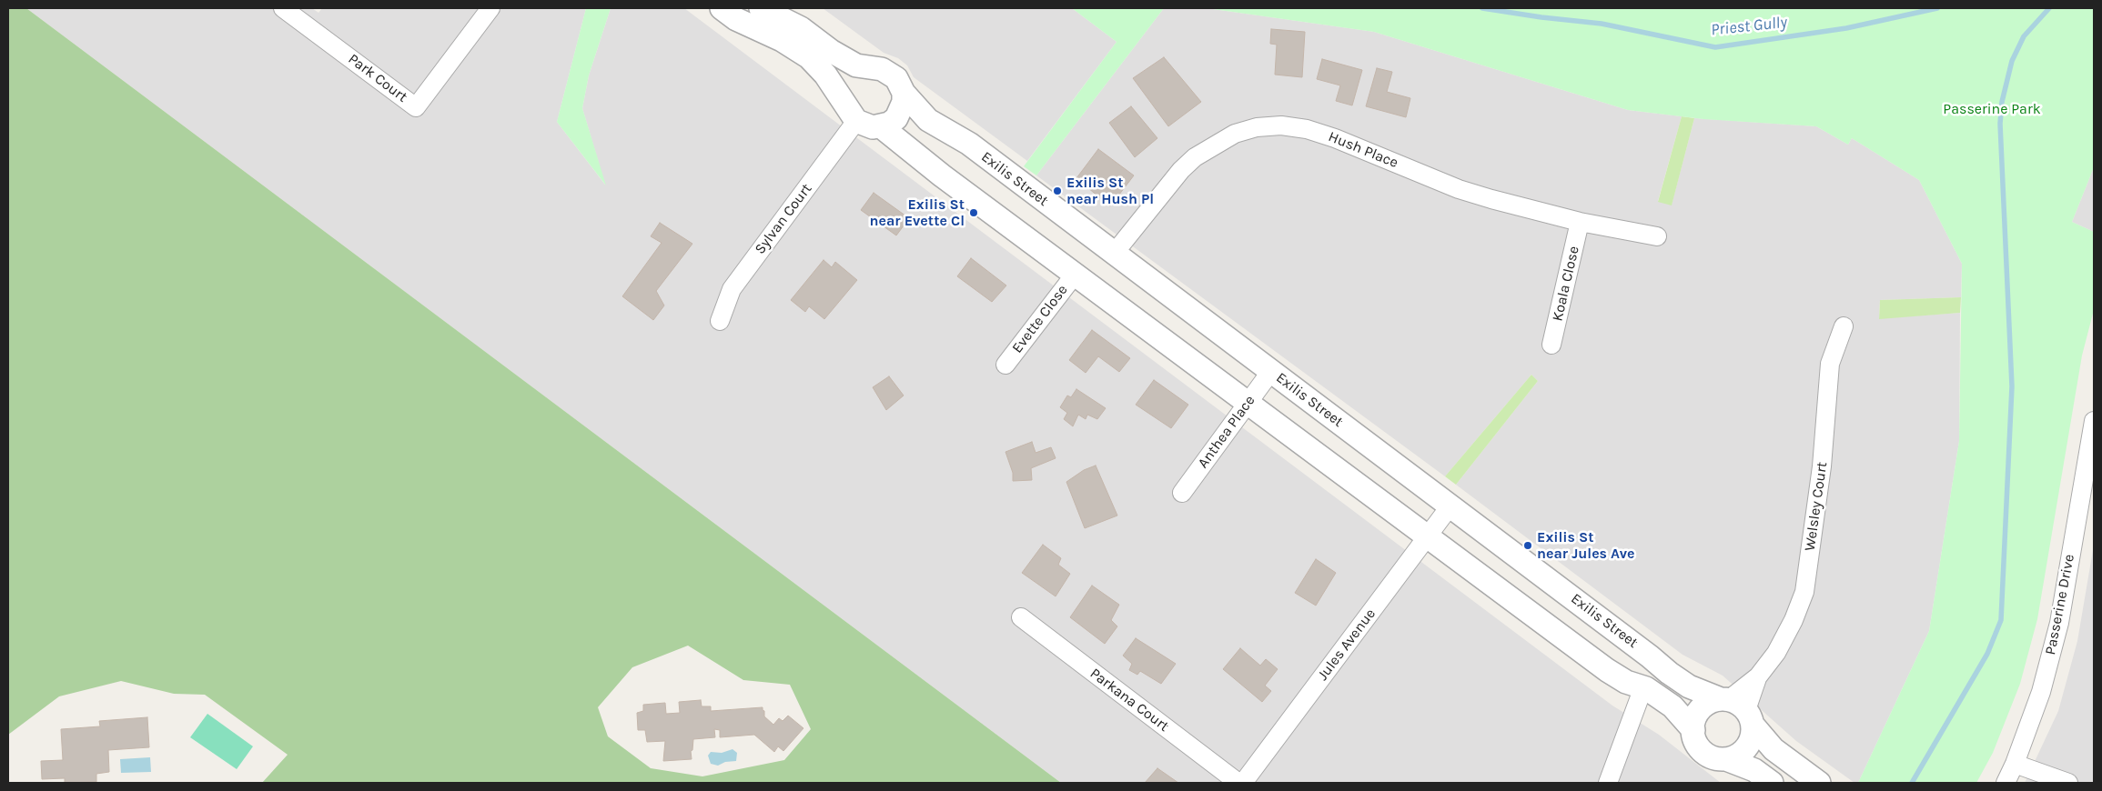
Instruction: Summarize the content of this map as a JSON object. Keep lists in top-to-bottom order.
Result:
{
  "streets": {
    "street": [
      "Park Court",
      "Hush Place",
      "Exilis Street",
      "Sylvan Court",
      "Koala Close",
      "Evette Close",
      "Anthea Place",
      "Welsley Court",
      "Passerine Drive",
      "Jules Avenue",
      "Parkana Court"
    ]
  },
  "crossings": [
    ["Hush Place", "Exilis Street"],
    ["Hush Place", "Koala Close"],
    ["Exilis Street", "Sylvan Court"],
    ["Exilis Street", "Anthea Place"],
    ["Exilis Street", "Welsley Court"],
    ["Exilis Street", "Jules Avenue"]
  ],
  "water": ["Priest Gully"],
  "parks": ["Passerine Park"],
  "places": ["Exilis St near Hush Pl", "Exilis St near Evette Cl", "Exilis St near Jules Ave"]
}
